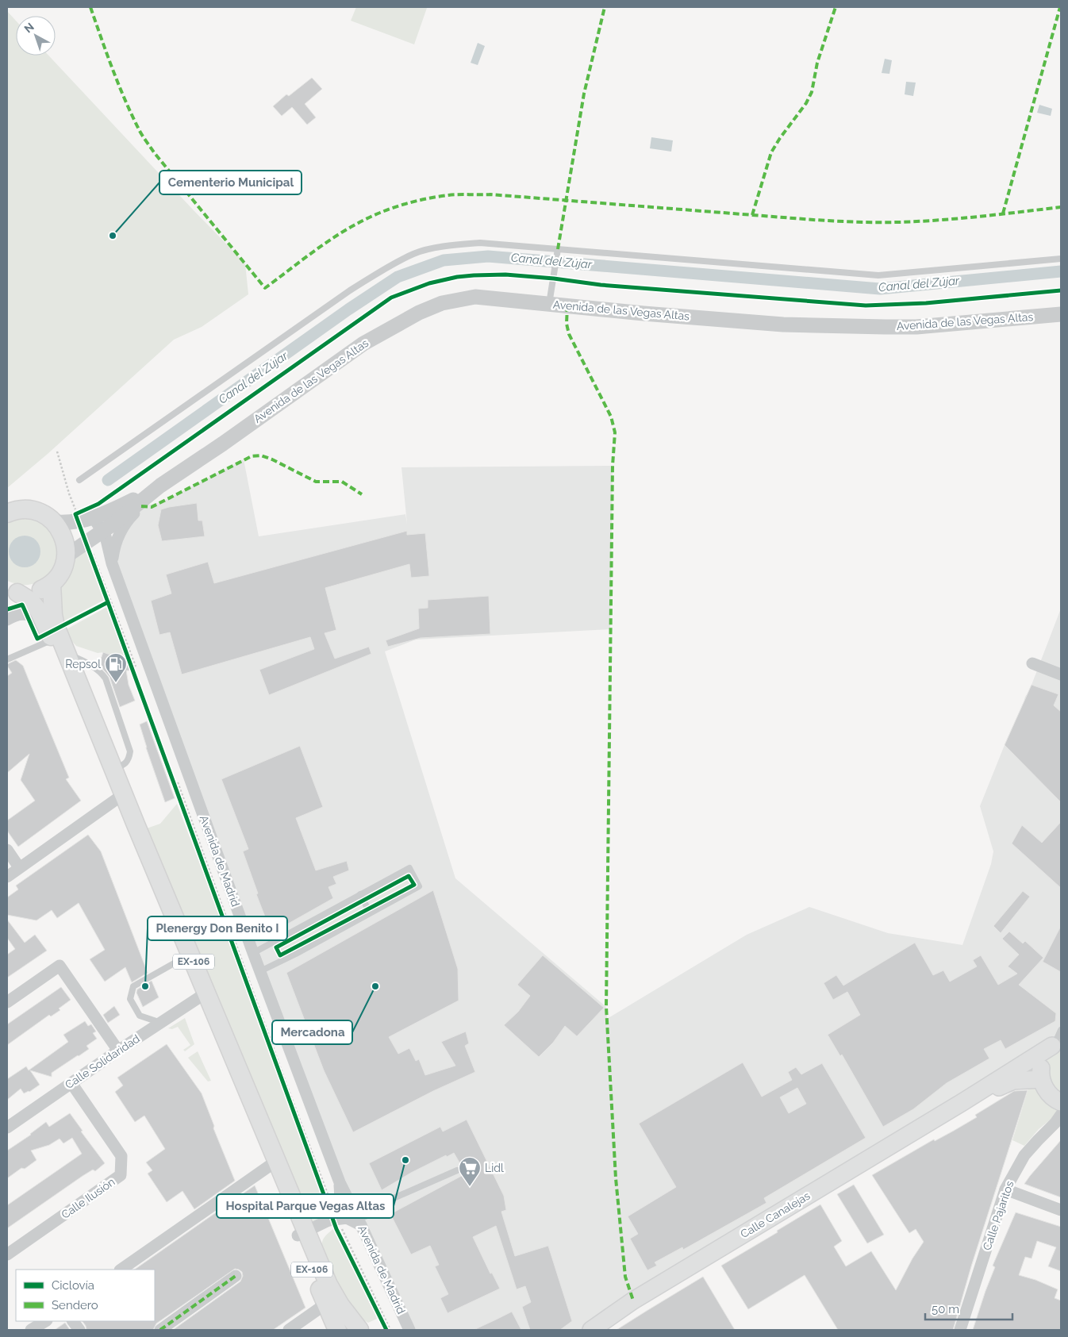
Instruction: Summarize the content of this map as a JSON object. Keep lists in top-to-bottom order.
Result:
{
  "streets": {
    "main road": ["EX-106", "Calle Canalejas"],
    "street": [
      "Avenida de las Vegas Altas",
      "Avenida de Madrid",
      "Calle Solidaridad",
      "Calle Ilusión",
      "Calle Pajaritos"
    ]
  },
  "crossings": [
    ["EX-106", "Calle Solidaridad"],
    ["Calle Solidaridad", "Calle Ilusión"]
  ],
  "water": ["Canal del Zújar"],
  "places": {
    "other": [
      "Cementerio Municipal",
      "Plenergy Don Benito I",
      "Mercadona",
      "Hospital Parque Vegas Altas"
    ],
    "fuel station": ["Repsol"],
    "supermarket": ["Lidl"]
  },
  "legend": ["Ciclovía", "Sendero"],
  "scale_bar": "50 m",
  "north": "top left"
}
